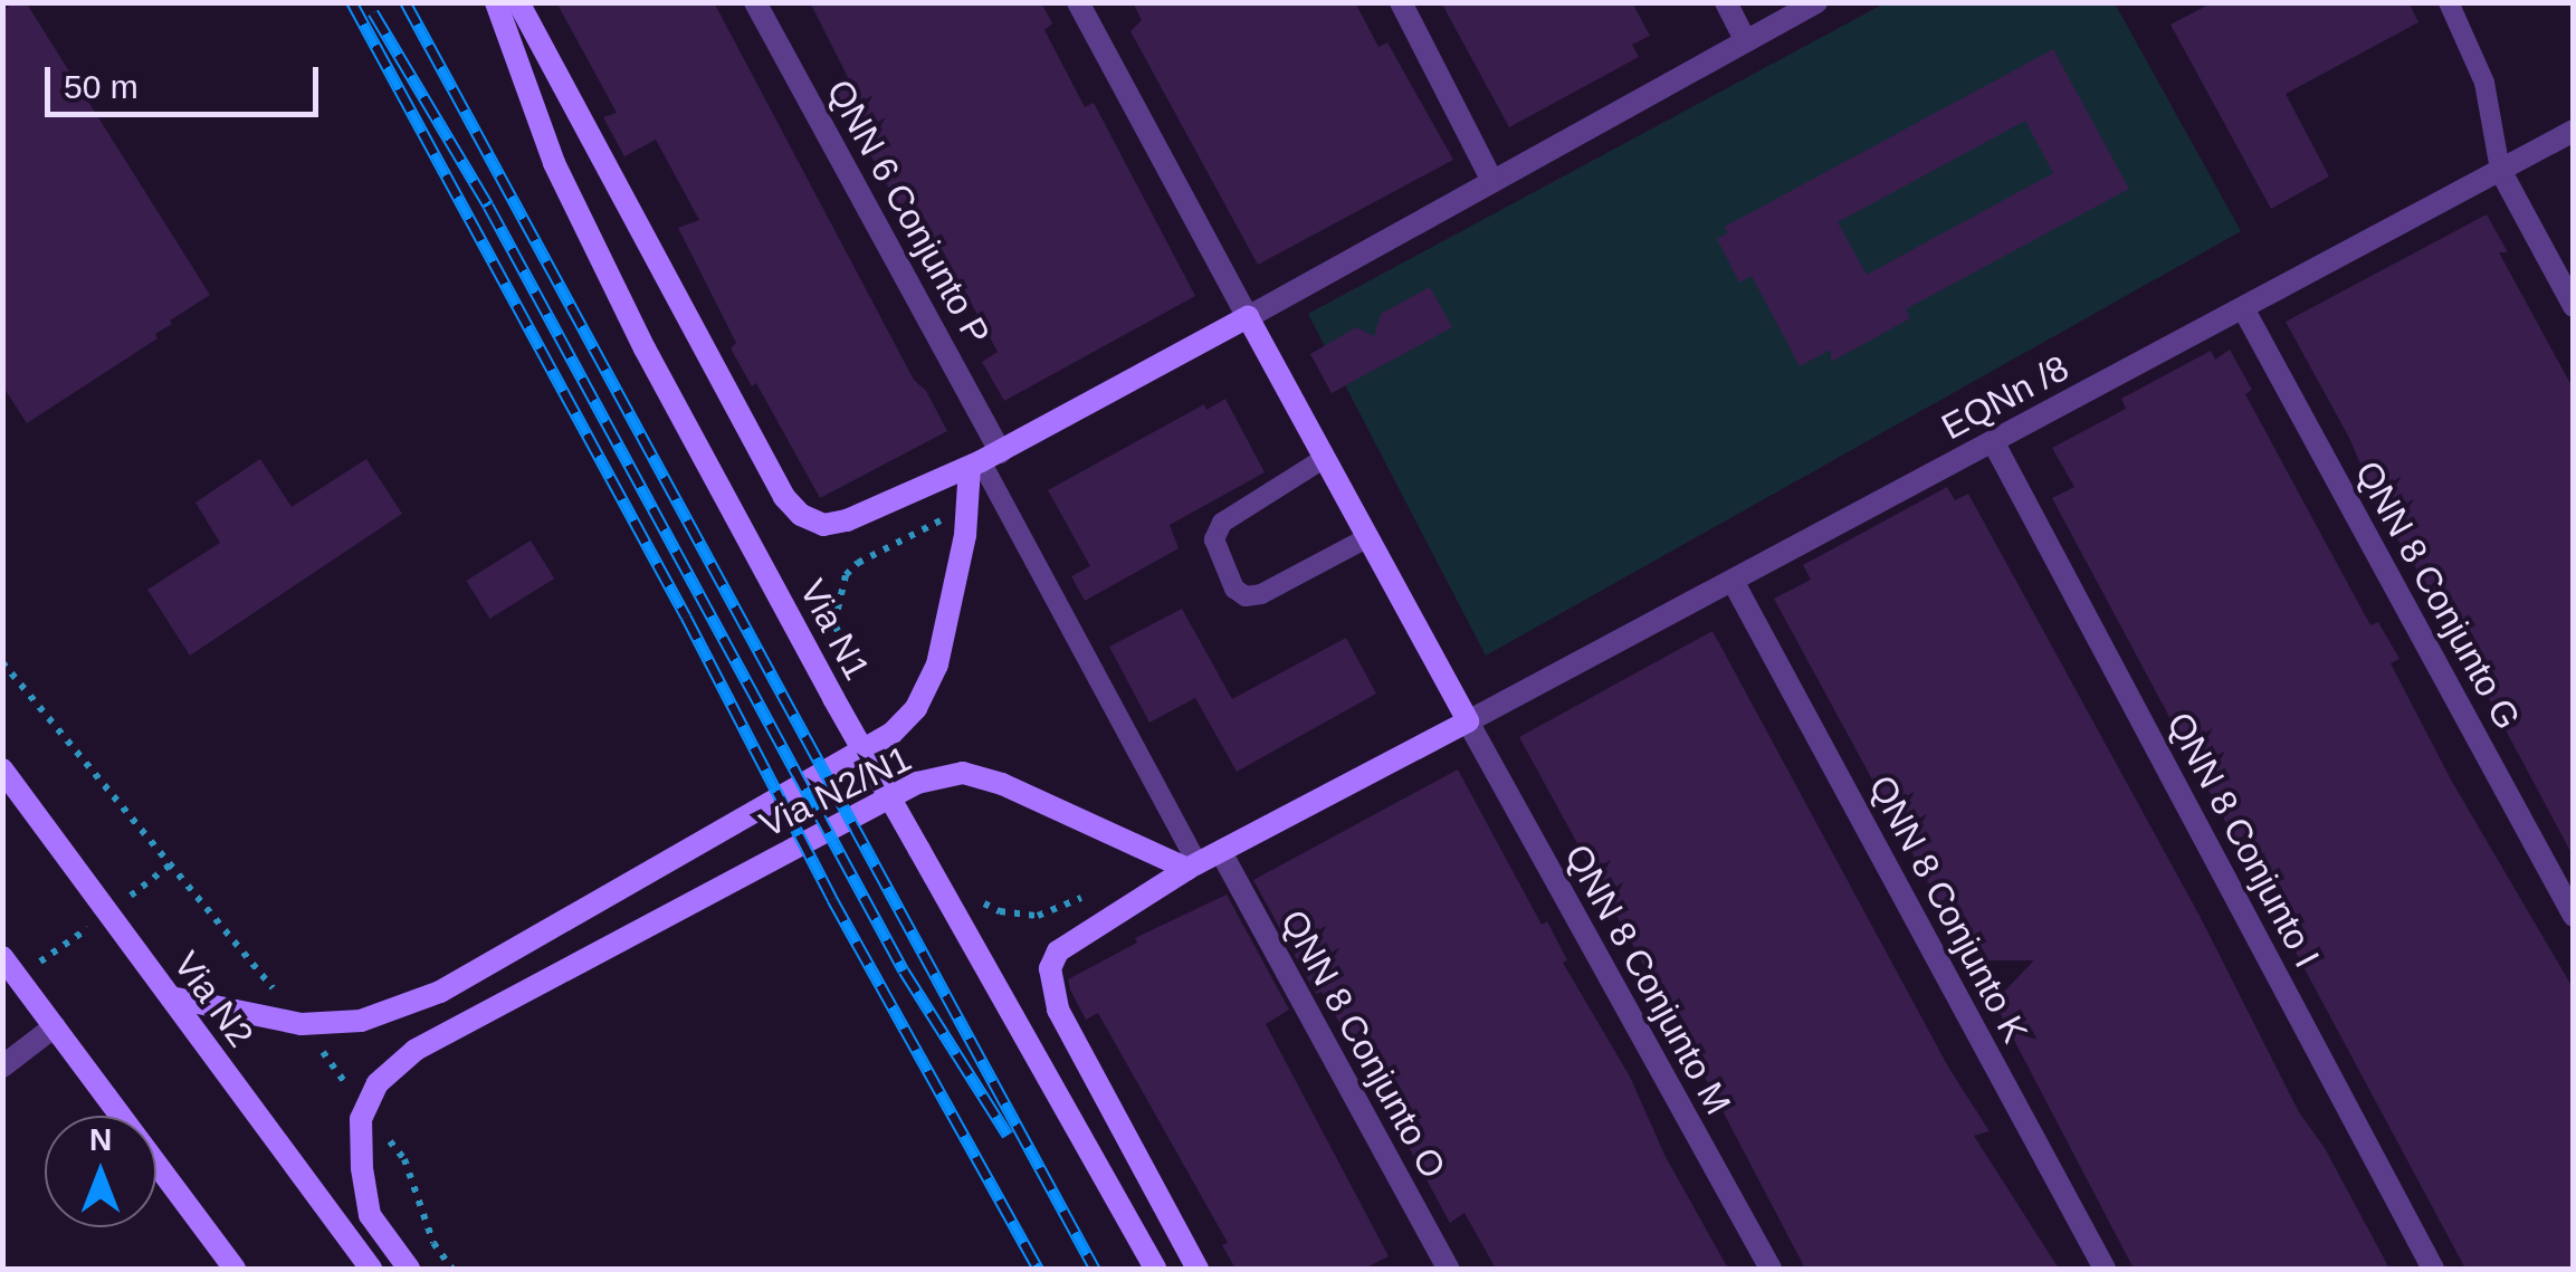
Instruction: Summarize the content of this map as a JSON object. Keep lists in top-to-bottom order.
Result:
{
  "streets": {
    "main road": ["Via N1", "Via N2/N1", "Via N2"],
    "street": [
      "QNN 6 Conjunto P",
      "EQNn /8",
      "QNN 8 Conjunto G",
      "QNN 8 Conjunto I",
      "QNN 8 Conjunto K",
      "QNN 8 Conjunto M",
      "QNN 8 Conjunto O"
    ]
  },
  "crossings": [
    ["EQNn /8", "QNN 8 Conjunto G"],
    ["EQNn /8", "QNN 8 Conjunto I"],
    ["EQNn /8", "QNN 8 Conjunto K"],
    ["EQNn /8", "QNN 8 Conjunto M"]
  ],
  "scale_bar": "50 m",
  "north": "top"
}
